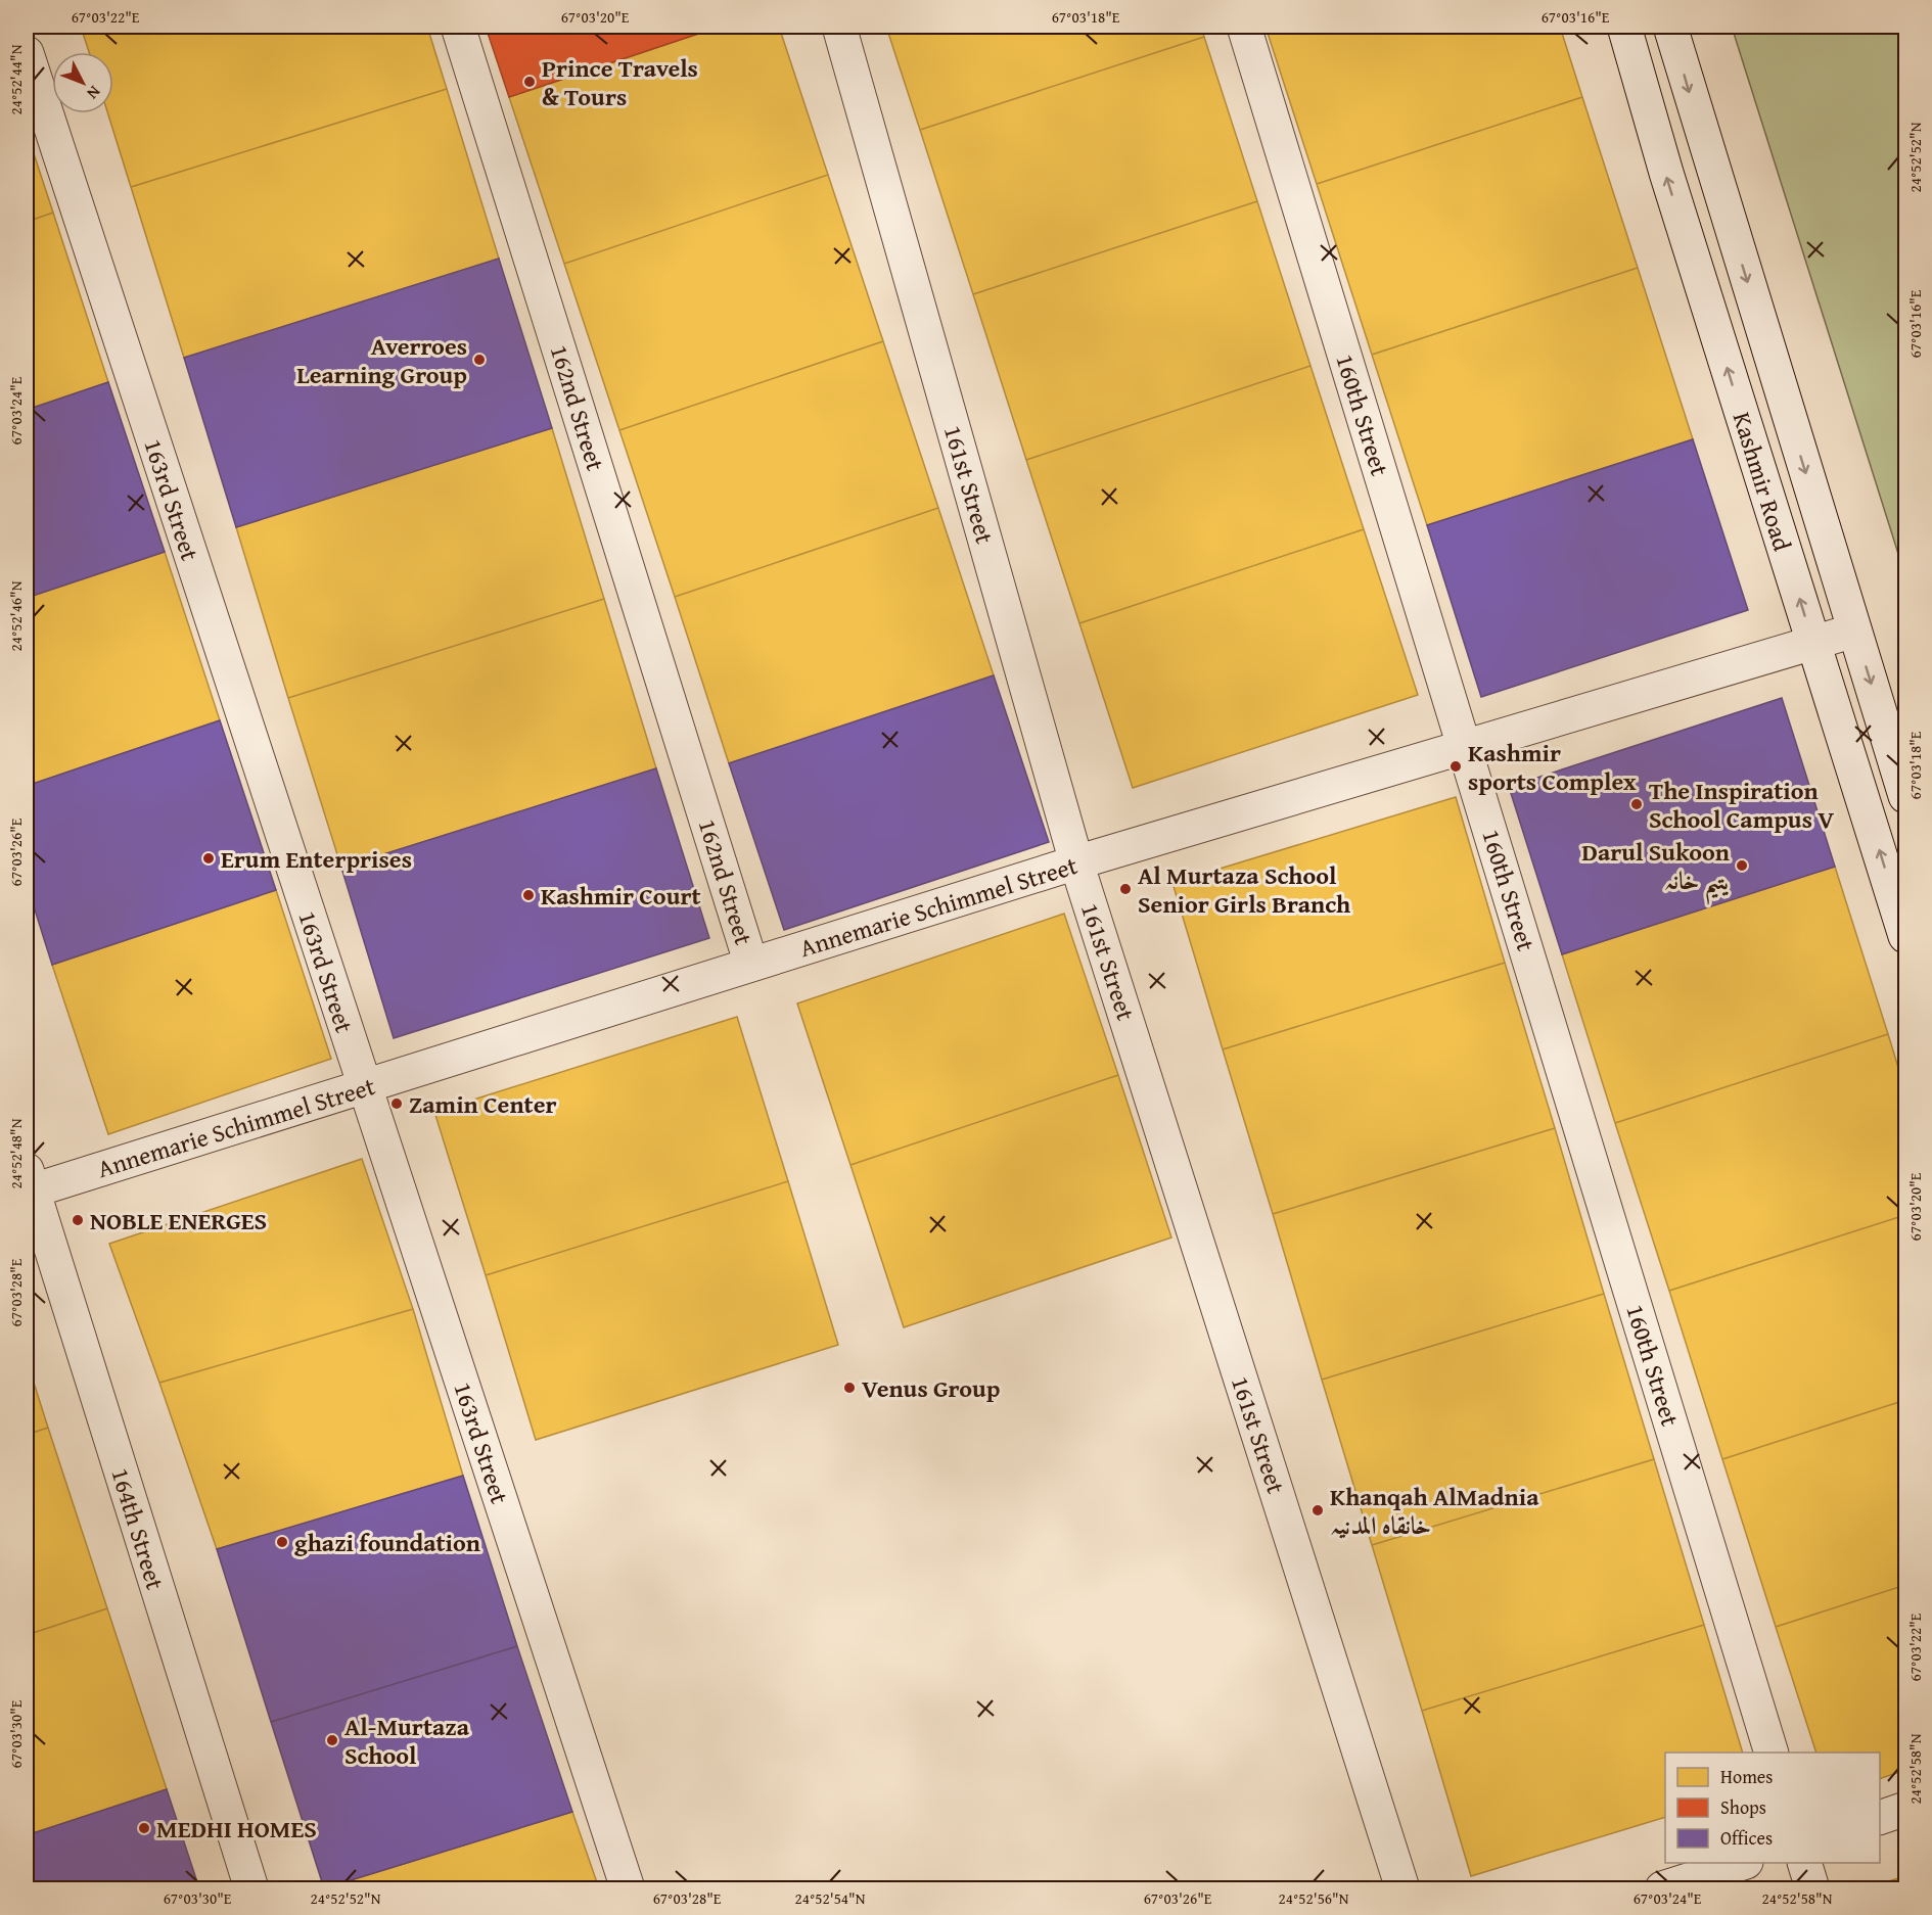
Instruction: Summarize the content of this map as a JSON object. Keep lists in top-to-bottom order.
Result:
{
  "streets": {
    "street": [
      "162nd Street",
      "160th Street",
      "Kashmir Road",
      "161st Street",
      "163rd Street",
      "Annemarie Schimmel Street",
      "164th Street"
    ]
  },
  "crossings": [
    ["162nd Street", "Annemarie Schimmel Street"],
    ["160th Street", "Annemarie Schimmel Street"],
    ["Kashmir Road", "Annemarie Schimmel Street"],
    ["161st Street", "Annemarie Schimmel Street"],
    ["163rd Street", "Annemarie Schimmel Street"],
    ["Annemarie Schimmel Street", "164th Street"]
  ],
  "places": [
    "Prince Travels & Tours",
    "Averroes Learning Group",
    "Kashmir sports Complex",
    "The Inspiration School Campus V",
    "Erum Enterprises",
    "Darul Sukoon یتیم خانہ",
    "Al Murtaza School Senior Girls Branch",
    "Kashmir Court",
    "Zamin Center",
    "NOBLE ENERGES",
    "Venus Group",
    "Khanqah AlMadnia خانقاہ المدنیہ",
    "ghazi foundation",
    "Al-Murtaza School",
    "MEDHI HOMES"
  ],
  "legend": ["Homes", "Shops", "Offices"],
  "north": "bottom right",
  "coordinates": [
    "67°03'22\"E",
    "67°03'20\"E",
    "67°03'18\"E",
    "67°03'16\"E",
    "24°52'44\"N",
    "24°52'52\"N",
    "67°03'24\"E",
    "24°52'46\"N",
    "67°03'26\"E",
    "24°52'48\"N",
    "67°03'28\"E",
    "67°03'30\"E",
    "24°52'58\"N",
    "24°52'54\"N",
    "24°52'56\"N"
  ]
}
